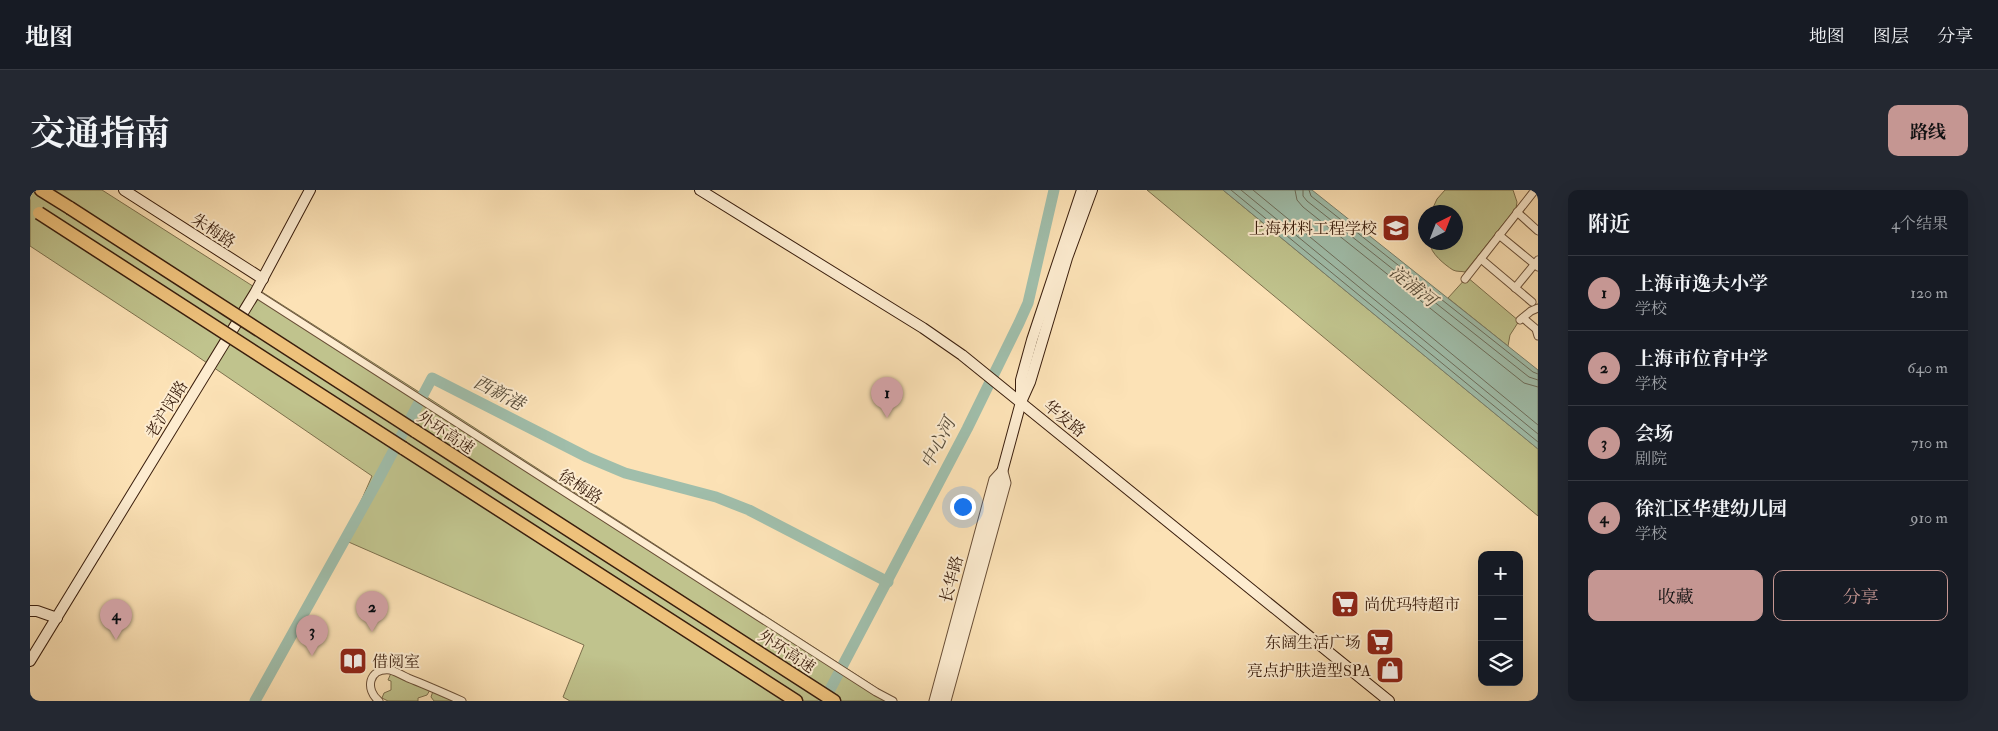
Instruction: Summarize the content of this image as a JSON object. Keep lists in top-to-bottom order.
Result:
{
  "streets": {
    "highway": ["外环高速"],
    "street": [
      "朱梅路",
      "老沪闵路",
      "华发路",
      "徐梅路",
      "长华路"
    ]
  },
  "crossings": [
    ["朱梅路", "老沪闵路"],
    ["老沪闵路", "徐梅路"],
    ["华发路", "长华路"]
  ],
  "water": ["淀浦河", "西新港", "中心河"],
  "places": {
    "school or university": ["上海材料工程学校"],
    "supermarket": ["尚优玛特超市", "东阔生活广场"],
    "library": ["借阅室"],
    "shop": ["亮点护肤造型SPA"]
  },
  "north": "top right",
  "page": {
    "header": "地图",
    "nav": ["地图", "图层", "分享"],
    "title": "交通指南",
    "buttons": [
      "路线",
      ["收藏", "分享"]
    ],
    "heading": ["附近", "4个结果"],
    "list": [
      {
        "mark": "1",
        "name": "上海市逸夫小学",
        "note": "学校",
        "value": "120 m"
      },
      {
        "mark": "2",
        "name": "上海市位育中学",
        "note": "学校",
        "value": "640 m"
      },
      {
        "mark": "3",
        "name": "会场",
        "note": "剧院",
        "value": "710 m"
      },
      {
        "mark": "4",
        "name": "徐汇区华建幼儿园",
        "note": "学校",
        "value": "910 m"
      }
    ],
    "pins": [
      "1",
      "2",
      "4",
      "3"
    ],
    "map_buttons": ["+", "−"]
  }
}
